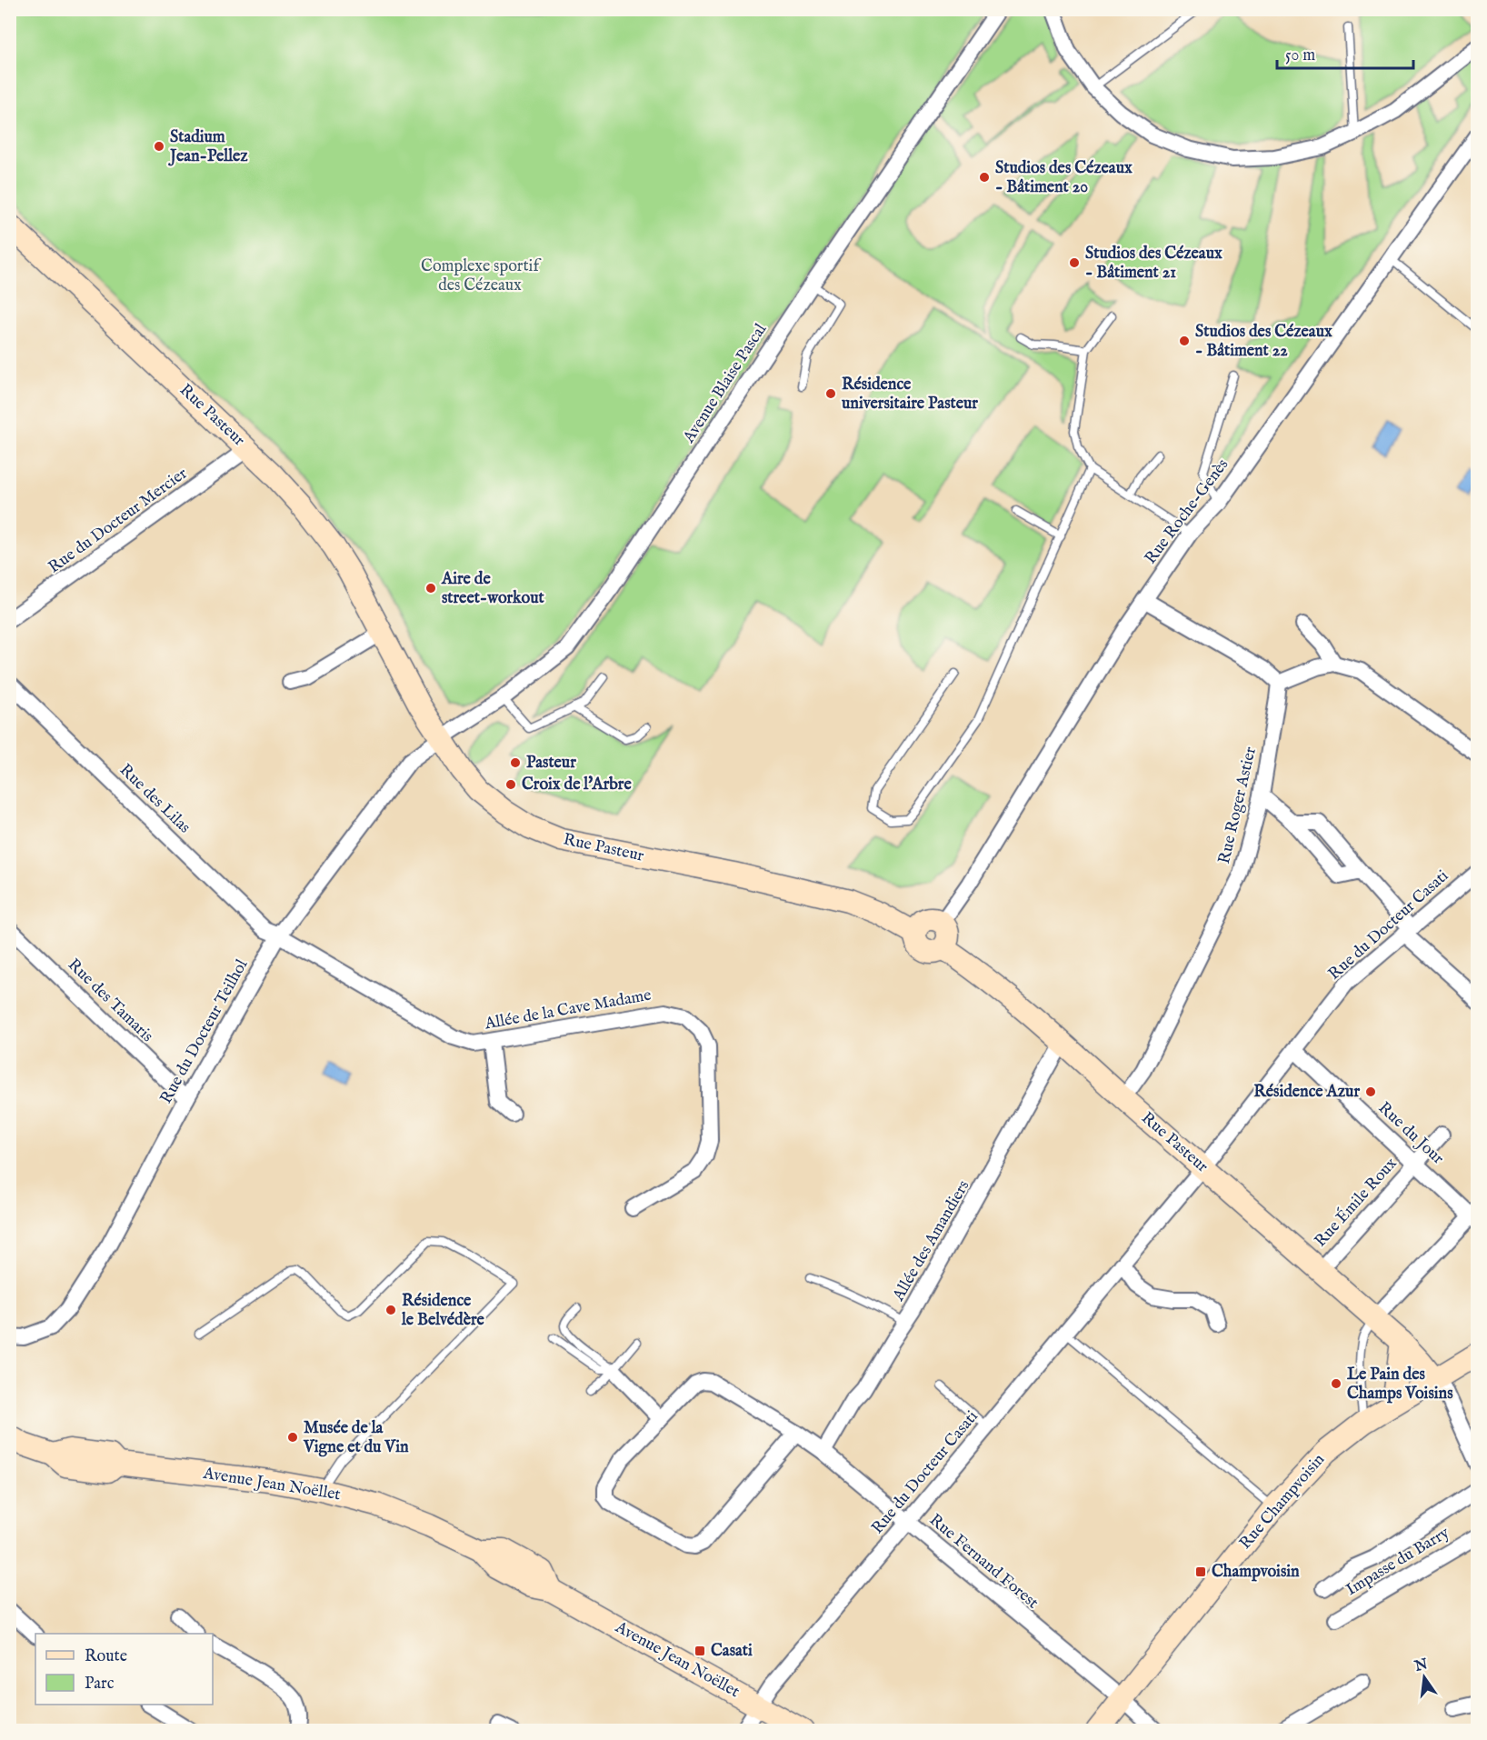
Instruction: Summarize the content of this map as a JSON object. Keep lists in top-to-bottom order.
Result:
{
  "streets": {
    "main road": ["Rue Pasteur", "Avenue Jean Noëllet", "Rue Champvoisin"],
    "street": [
      "Avenue Blaise Pascal",
      "Rue Roche-Genès",
      "Rue du Docteur Mercier",
      "Rue des Lilas",
      "Rue Roger Astier",
      "Rue du Docteur Casati",
      "Rue des Tamaris",
      "Allée de la Cave Madame",
      "Rue du Docteur Teilhol",
      "Rue du Jour",
      "Rue Émile Roux",
      "Allée des Amandiers",
      "Rue Fernand Forest",
      "Impasse du Barry"
    ]
  },
  "crossings": [
    ["Avenue Blaise Pascal", "Rue Pasteur"],
    ["Avenue Blaise Pascal", "Rue du Docteur Teilhol"],
    ["Rue Pasteur", "Rue Roche-Genès"],
    ["Rue Pasteur", "Rue du Docteur Mercier"],
    ["Rue Pasteur", "Rue Roger Astier"],
    ["Rue Pasteur", "Rue du Docteur Casati"],
    ["Rue Pasteur", "Rue du Docteur Teilhol"],
    ["Rue Pasteur", "Rue Émile Roux"],
    ["Rue Pasteur", "Allée des Amandiers"],
    ["Rue Pasteur", "Rue Champvoisin"],
    ["Rue des Lilas", "Allée de la Cave Madame"],
    ["Rue des Lilas", "Rue du Docteur Teilhol"],
    ["Rue du Docteur Casati", "Rue du Jour"],
    ["Rue du Docteur Casati", "Avenue Jean Noëllet"],
    ["Rue du Docteur Casati", "Rue Fernand Forest"],
    ["Rue des Tamaris", "Rue du Docteur Teilhol"],
    ["Allée de la Cave Madame", "Rue du Docteur Teilhol"],
    ["Rue du Jour", "Rue Émile Roux"],
    ["Allée des Amandiers", "Rue Fernand Forest"],
    ["Rue Champvoisin", "Rue Fernand Forest"]
  ],
  "parks": ["Complexe sportif des Cézeaux"],
  "places": {
    "other": [
      "Stadium Jean-Pellez",
      "Studios des Cézeaux - Bâtiment 20",
      "Studios des Cézeaux - Bâtiment 21",
      "Studios des Cézeaux - Bâtiment 22",
      "Résidence universitaire Pasteur",
      "Aire de street-workout",
      "Pasteur",
      "Croix de l'Arbre",
      "Résidence Azur",
      "Résidence le Belvédère",
      "Le Pain des Champs Voisins",
      "Musée de la Vigne et du Vin"
    ],
    "transit": ["Champvoisin", "Casati"]
  },
  "legend": ["Route", "Parc"],
  "scale_bar": "50 m",
  "north": "top"
}
